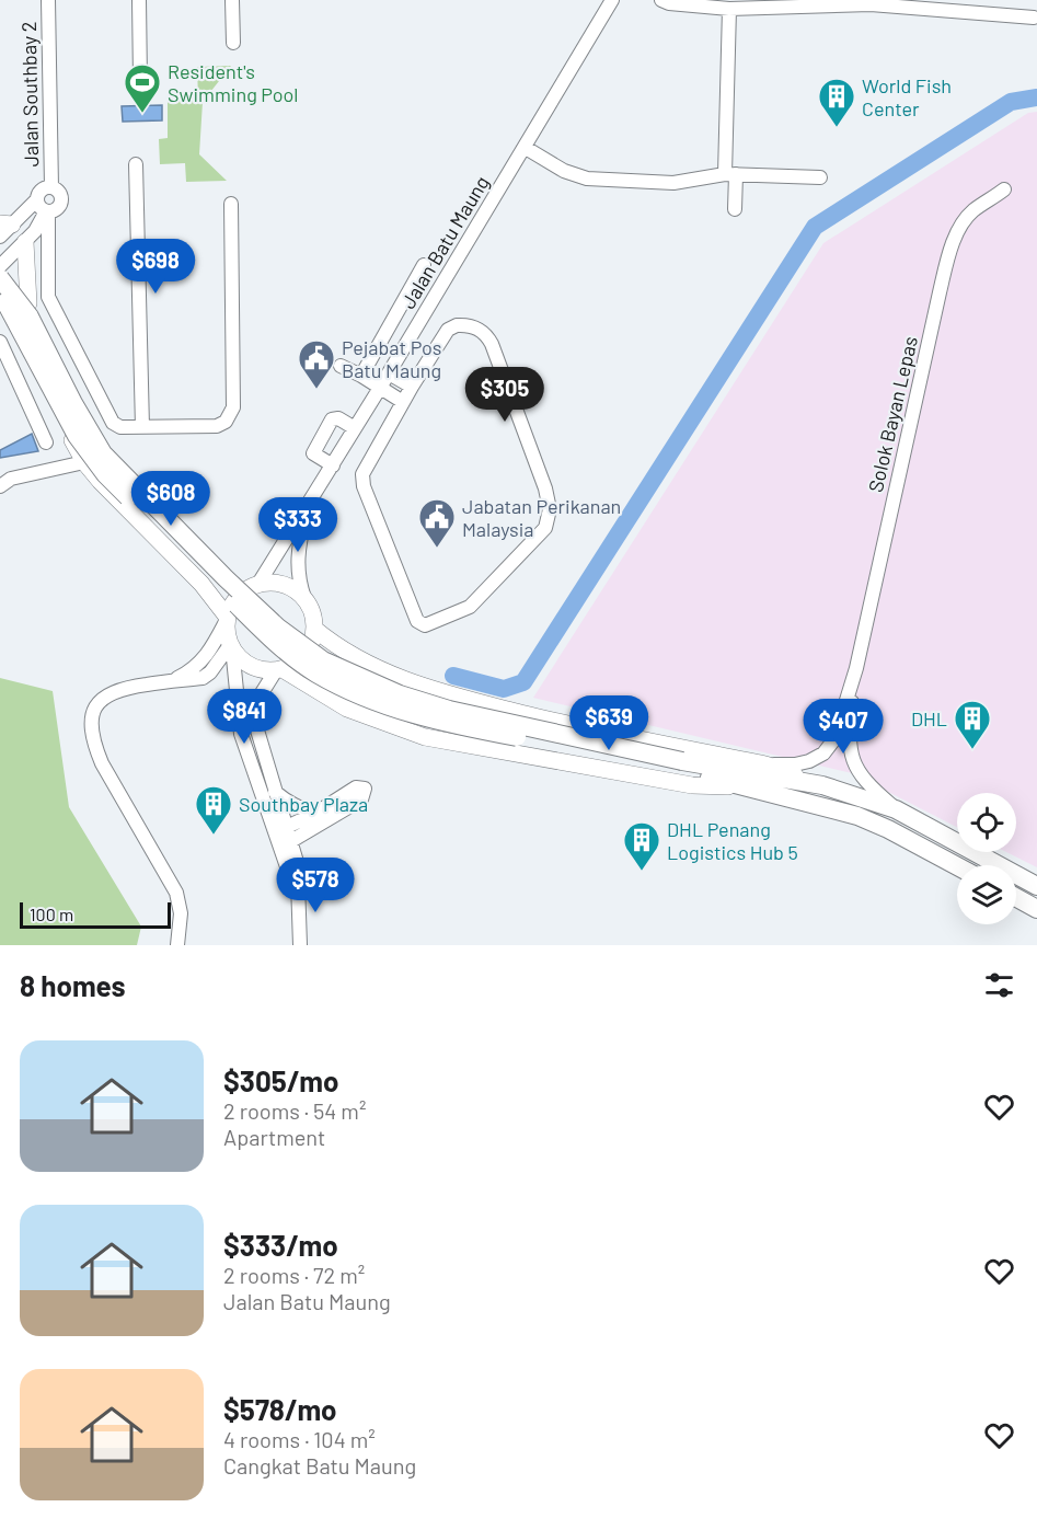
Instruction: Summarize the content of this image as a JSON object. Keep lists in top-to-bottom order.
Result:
{
  "streets": {
    "street": ["Jalan Southbay 2", "Jalan Batu Maung", "Solok Bayan Lepas"]
  },
  "places": {
    "sports": ["Resident's Swimming Pool"],
    "building": [
      "World Fish Center",
      "DHL",
      "Southbay Plaza",
      "DHL Penang Logistics Hub 5"
    ],
    "public building": ["Pejabat Pos Batu Maung", "Jabatan Perikanan Malaysia"]
  },
  "scale_bar": "100 m",
  "page": {
    "price": [
      "$698",
      "$305",
      "$608",
      "$333",
      "$841",
      "$639",
      "$407",
      "$578"
    ],
    "scale": "100 m",
    "heading": "8 homes",
    "list": [
      {
        "name": "$305/mo",
        "note": "2 rooms · 54 m² · Apartment"
      },
      {
        "name": "$333/mo",
        "note": "2 rooms · 72 m² · Jalan Batu Maung"
      },
      {
        "name": "$578/mo",
        "note": "4 rooms · 104 m² · Cangkat Batu Maung"
      }
    ]
  }
}
